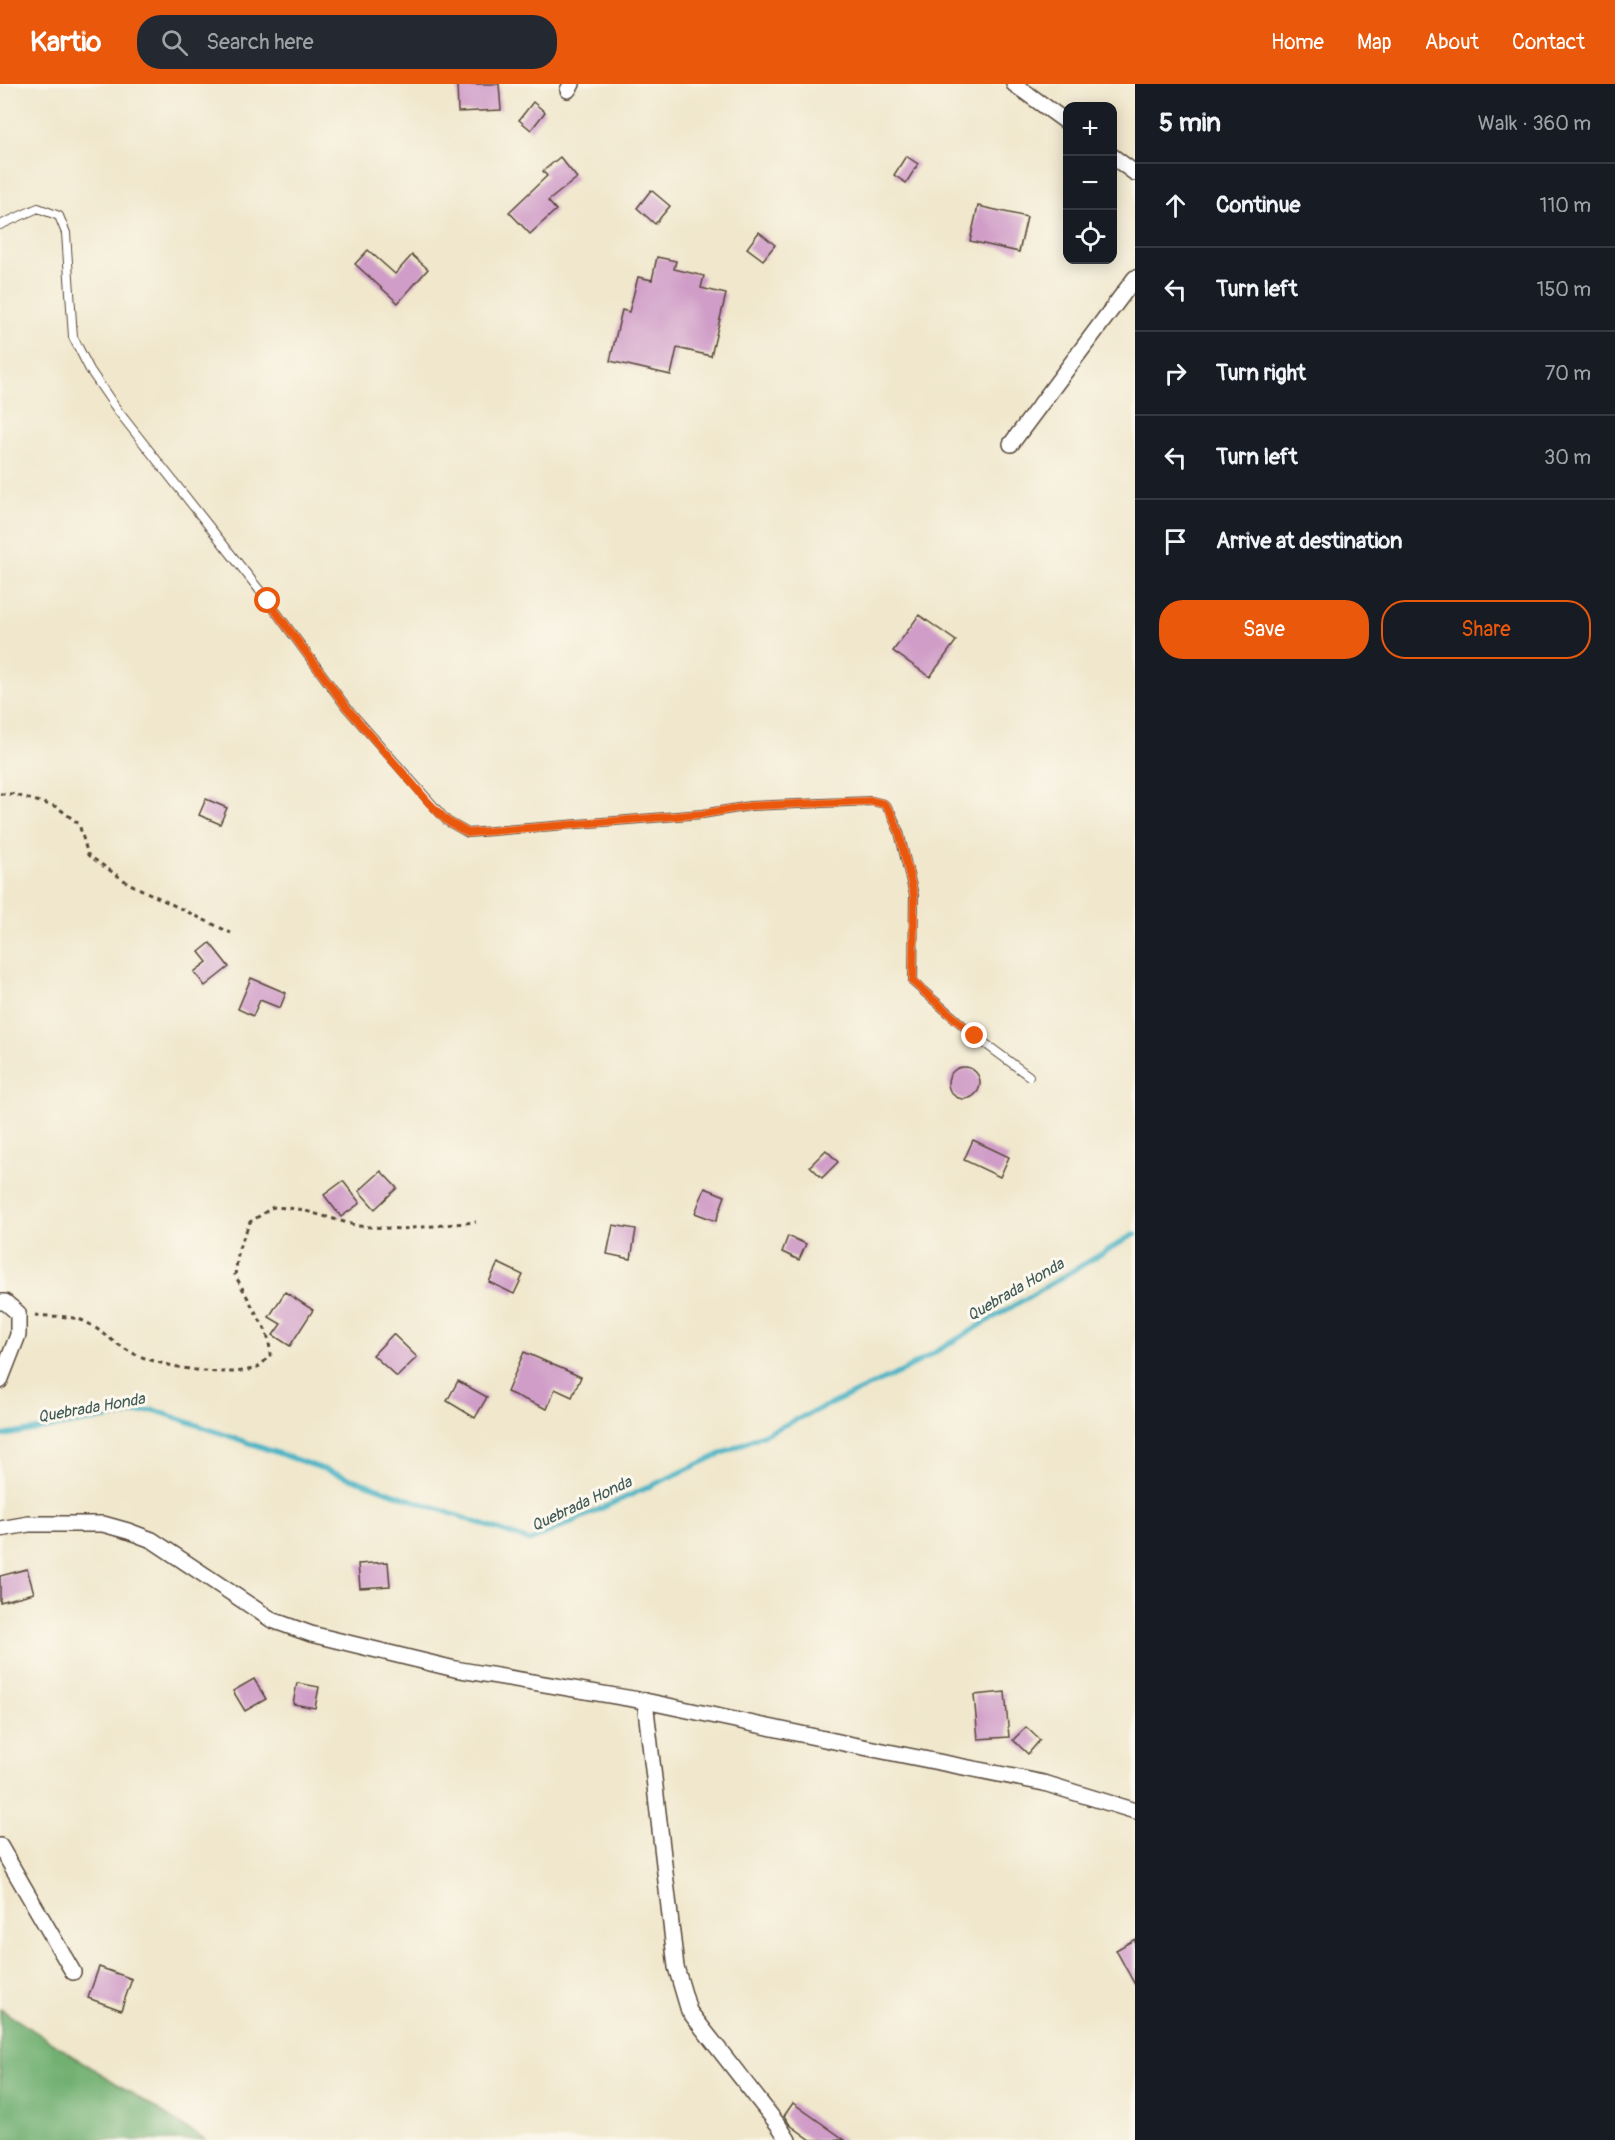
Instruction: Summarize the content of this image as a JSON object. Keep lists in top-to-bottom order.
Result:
{
  "water": ["Quebrada Honda"],
  "page": {
    "header": "Kartio",
    "search": "Search here",
    "nav": [
      "Home",
      "Map",
      "About",
      "Contact"
    ],
    "heading": ["5 min", "Walk · 360 m"],
    "map_buttons": ["+", "−"],
    "list": [
      ["Continue", "110 m"],
      ["Turn left", "150 m"],
      ["Turn right", "70 m"],
      ["Turn left", "30 m"],
      "Arrive at destination"
    ],
    "buttons": ["Save", "Share"]
  }
}
